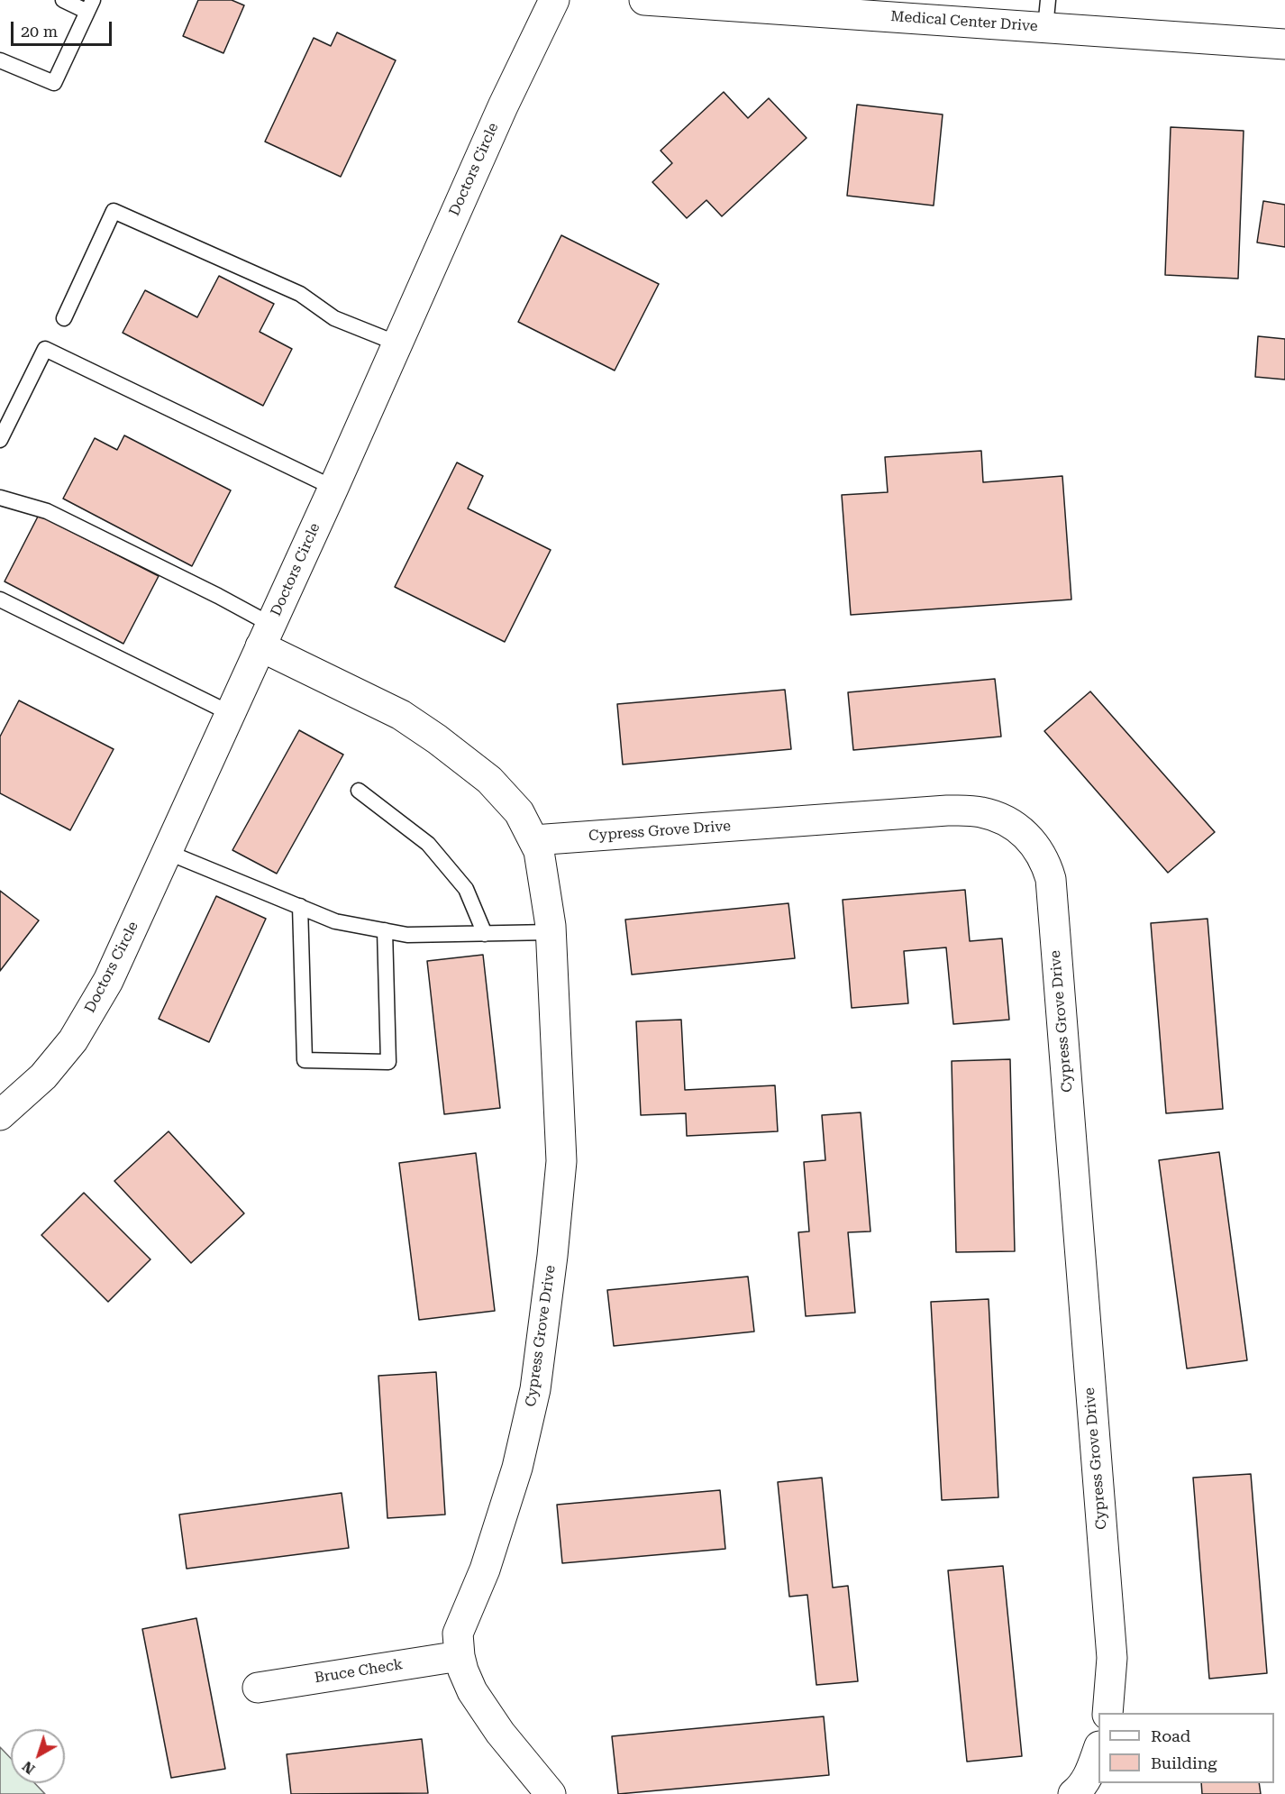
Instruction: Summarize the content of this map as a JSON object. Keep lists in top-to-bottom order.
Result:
{
  "streets": {
    "street": [
      "Medical Center Drive",
      "Doctors Circle",
      "Cypress Grove Drive",
      "Bruce Check"
    ]
  },
  "crossings": [
    ["Doctors Circle", "Cypress Grove Drive"],
    ["Cypress Grove Drive", "Bruce Check"]
  ],
  "legend": ["Road", "Building"],
  "scale_bar": "20 m",
  "north": "bottom left"
}
